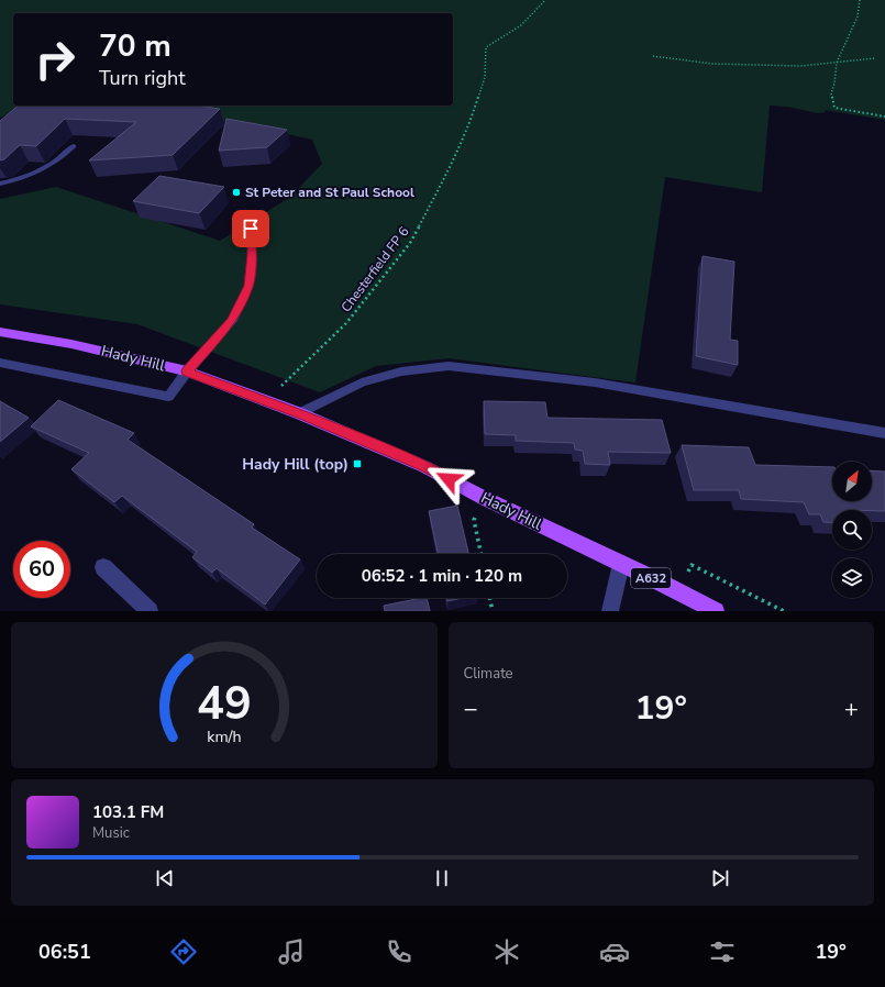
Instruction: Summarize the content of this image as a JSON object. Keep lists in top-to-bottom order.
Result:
{
  "streets": {
    "main road": ["Hady Hill", "A632"],
    "path": ["Chesterfield FP 6"]
  },
  "crossings": [
    ["Chesterfield FP 6", "Hady Hill"],
    ["Hady Hill", "A632"]
  ],
  "places": {
    "other": ["St Peter and St Paul School"],
    "transit": ["Hady Hill (top)"]
  },
  "north": "top right",
  "page": {
    "turn": ["70 m", "Turn right"],
    "limit": "60",
    "trip": "06:52 · 1 min · 120 m",
    "tile": "Climate",
    "heat": ["−", "19°", "+"],
    "song": ["103.1 FM", "Music"],
    "tabs": ["06:51", "19°"],
    "gauge": ["49", "km/h"]
  }
}
